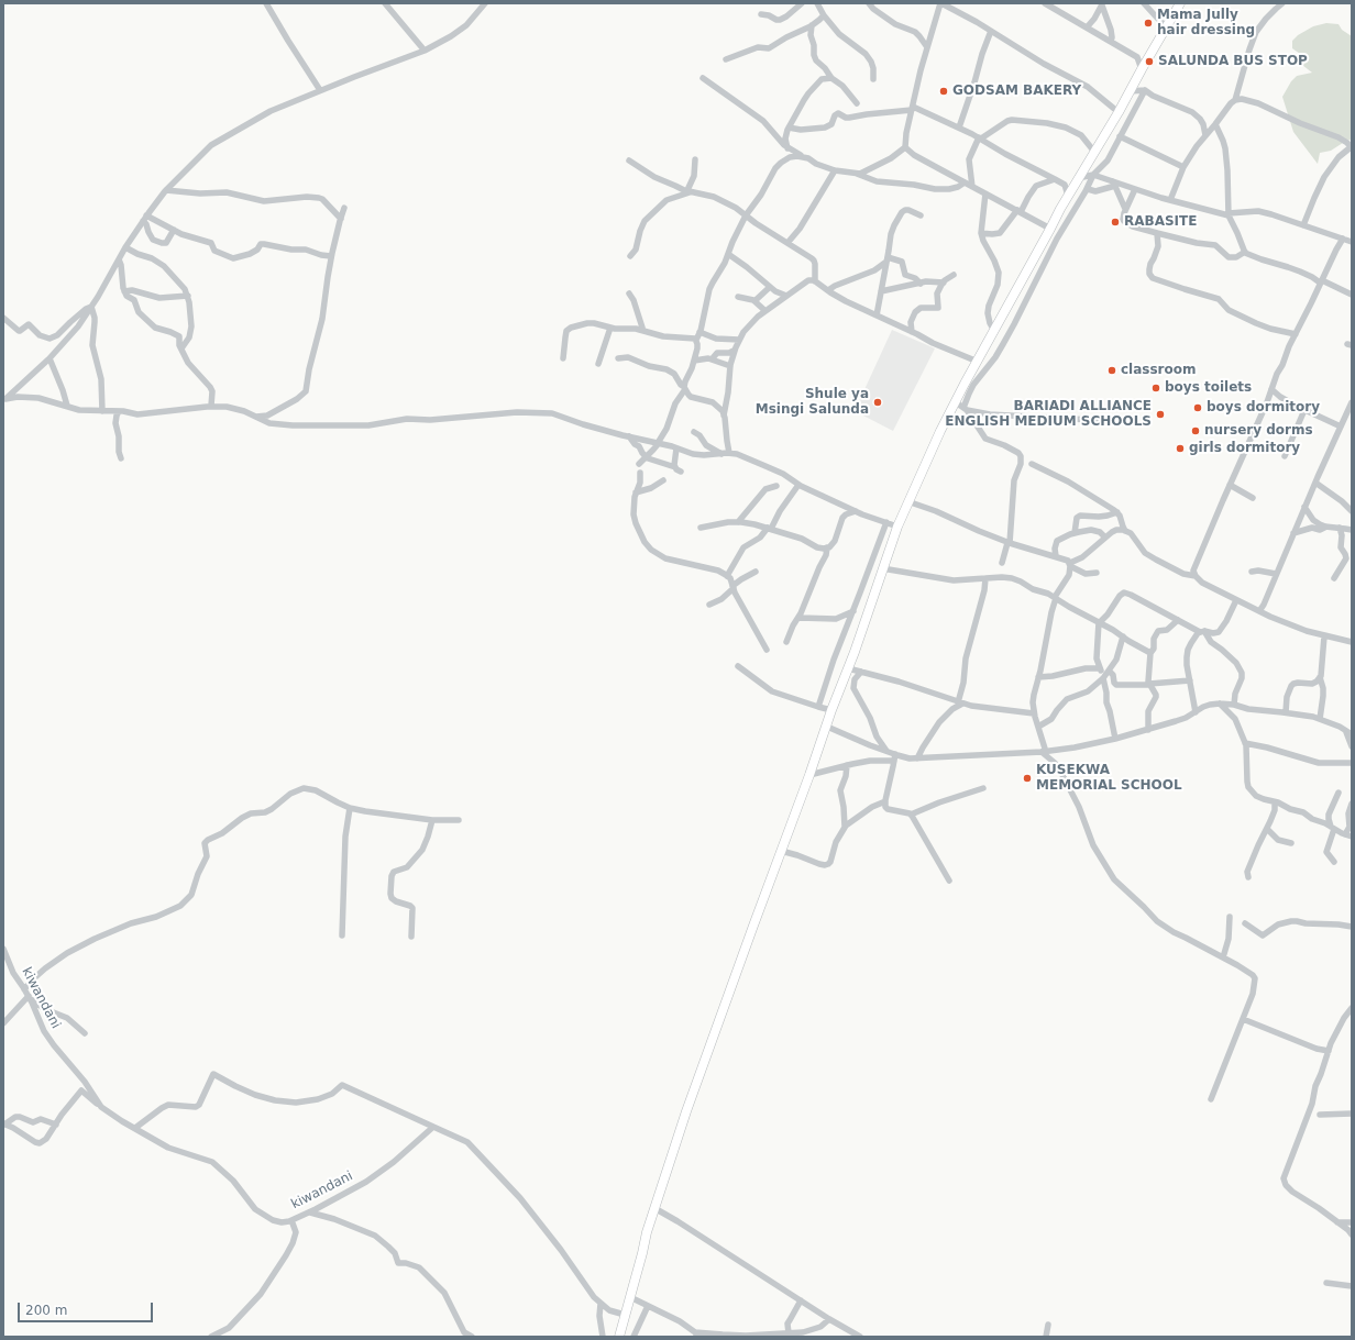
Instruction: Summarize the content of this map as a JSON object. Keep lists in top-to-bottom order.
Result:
{
  "streets": {
    "street": ["kiwandani"]
  },
  "places": [
    "Mama Jully hair dressing",
    "SALUNDA BUS STOP",
    "GODSAM BAKERY",
    "RABASITE",
    "classroom",
    "boys toilets",
    "Shule ya Msingi Salunda",
    "boys dormitory",
    "BARIADI ALLIANCE ENGLISH MEDIUM SCHOOLS",
    "nursery dorms",
    "girls dormitory",
    "KUSEKWA MEMORIAL SCHOOL"
  ],
  "scale_bar": "200 m"
}
